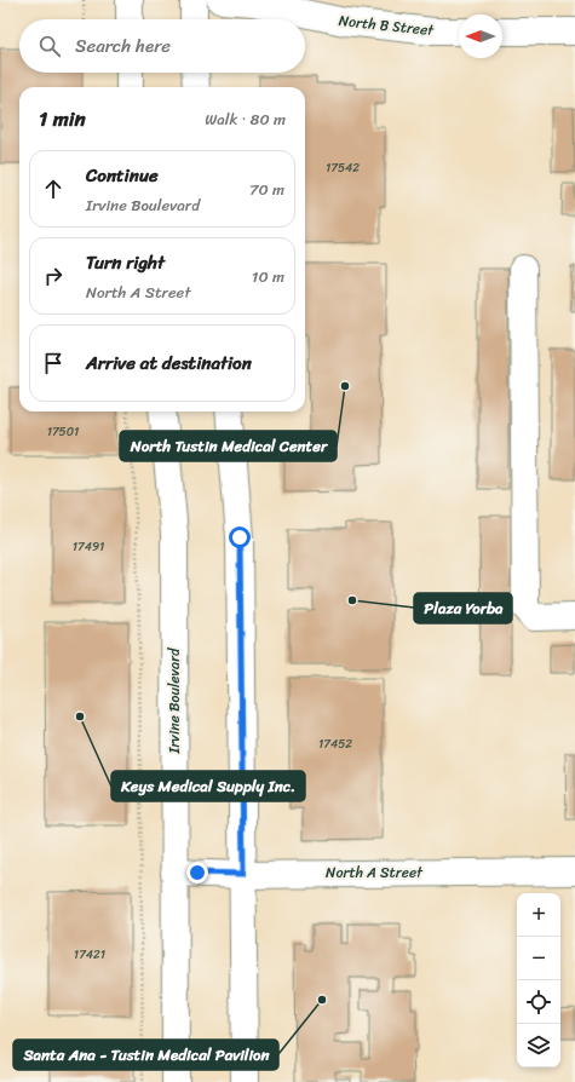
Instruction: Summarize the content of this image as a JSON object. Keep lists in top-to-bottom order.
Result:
{
  "streets": {
    "main road": ["North B Street", "Irvine Boulevard", "North A Street"]
  },
  "crossings": [
    ["Irvine Boulevard", "North A Street"]
  ],
  "places": [
    "North Tustin Medical Center",
    "Plaza Yorba",
    "Keys Medical Supply Inc.",
    "Santa Ana - Tustin Medical Pavilion"
  ],
  "house_numbers": [
    "17542",
    "17501",
    "17491",
    "17452",
    "17421"
  ],
  "north": "left",
  "page": {
    "search": "Search here",
    "heading": ["1 min", "Walk · 80 m"],
    "list": [
      ["Continue", "Irvine Boulevard", "70 m"],
      ["Turn right", "North A Street", "10 m"],
      "Arrive at destination"
    ],
    "map_buttons": ["+", "−"]
  }
}
